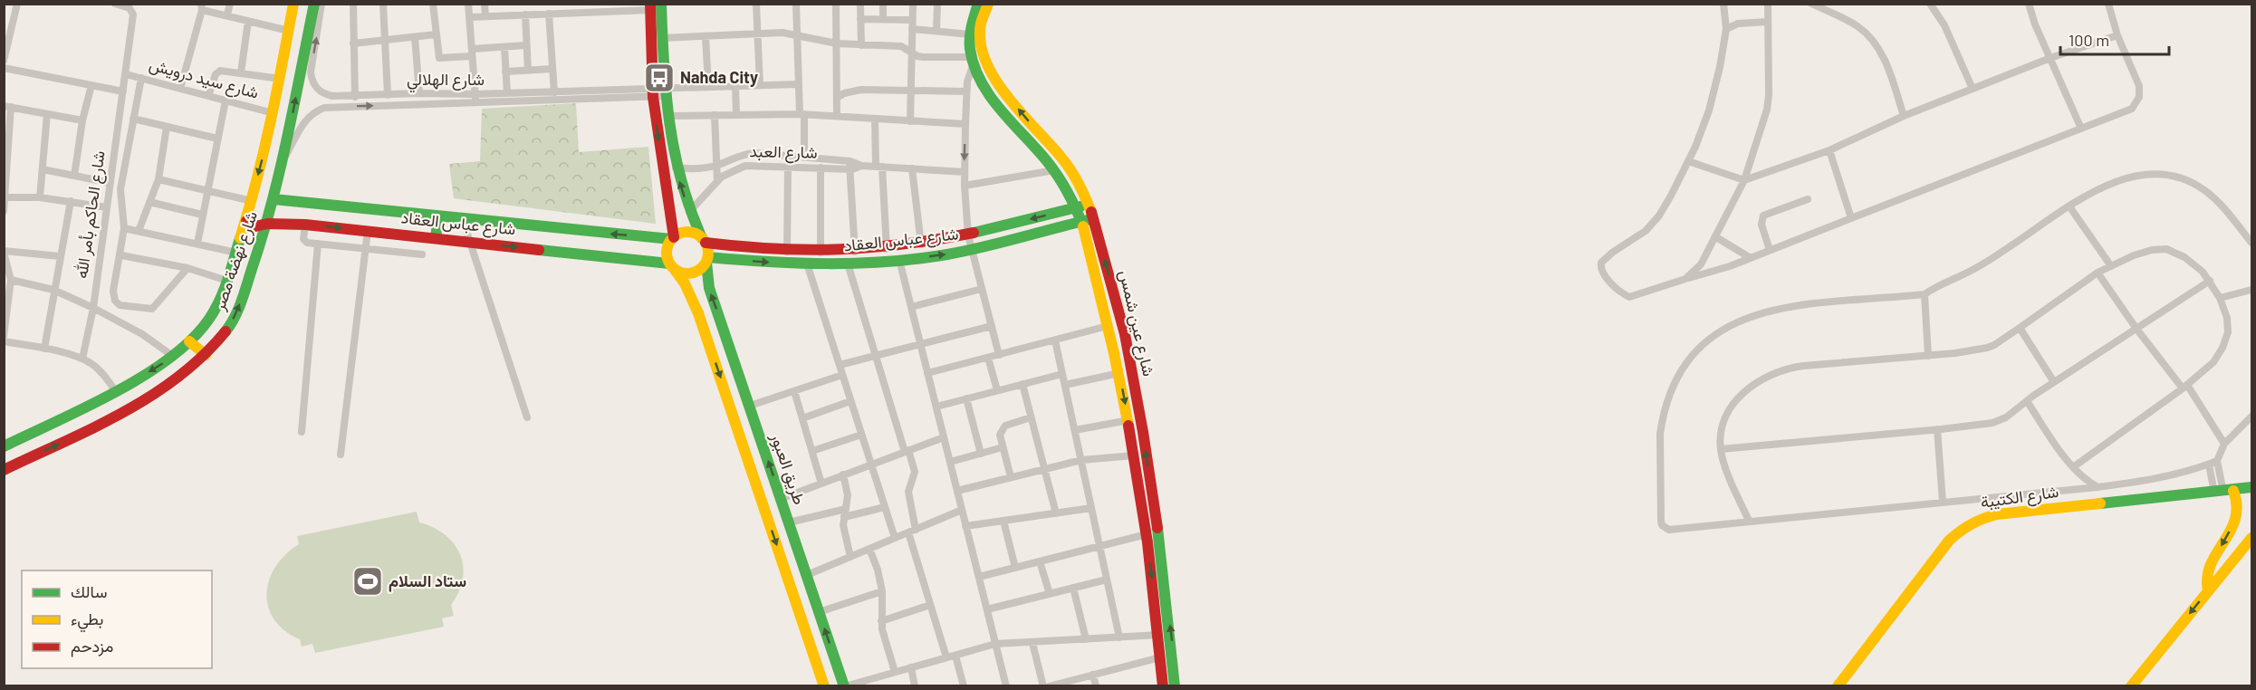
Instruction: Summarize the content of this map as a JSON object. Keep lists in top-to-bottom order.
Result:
{
  "streets": {
    "main road": [
      "شارع عباس العقاد",
      "شارع نهضة مصر",
      "شارع عين شمس",
      "طريق العبور",
      "شارع الكتيبة"
    ],
    "street": [
      "شارع سيد درويش",
      "شارع الهلالي",
      "شارع العبد",
      "شارع الحاكم بأمر الله"
    ]
  },
  "crossings": [
    ["شارع سيد درويش", "شارع الحاكم بأمر الله"],
    ["شارع سيد درويش", "شارع نهضة مصر"],
    ["شارع الهلالي", "شارع نهضة مصر"],
    ["شارع عباس العقاد", "شارع نهضة مصر"],
    ["شارع عباس العقاد", "شارع عين شمس"],
    ["شارع عباس العقاد", "طريق العبور"]
  ],
  "places": {
    "bus stop": ["Nahda City"],
    "sports": ["ستاد السلام"]
  },
  "legend": ["سالك", "بطيء", "مزدحم"],
  "scale_bar": "100 m"
}
